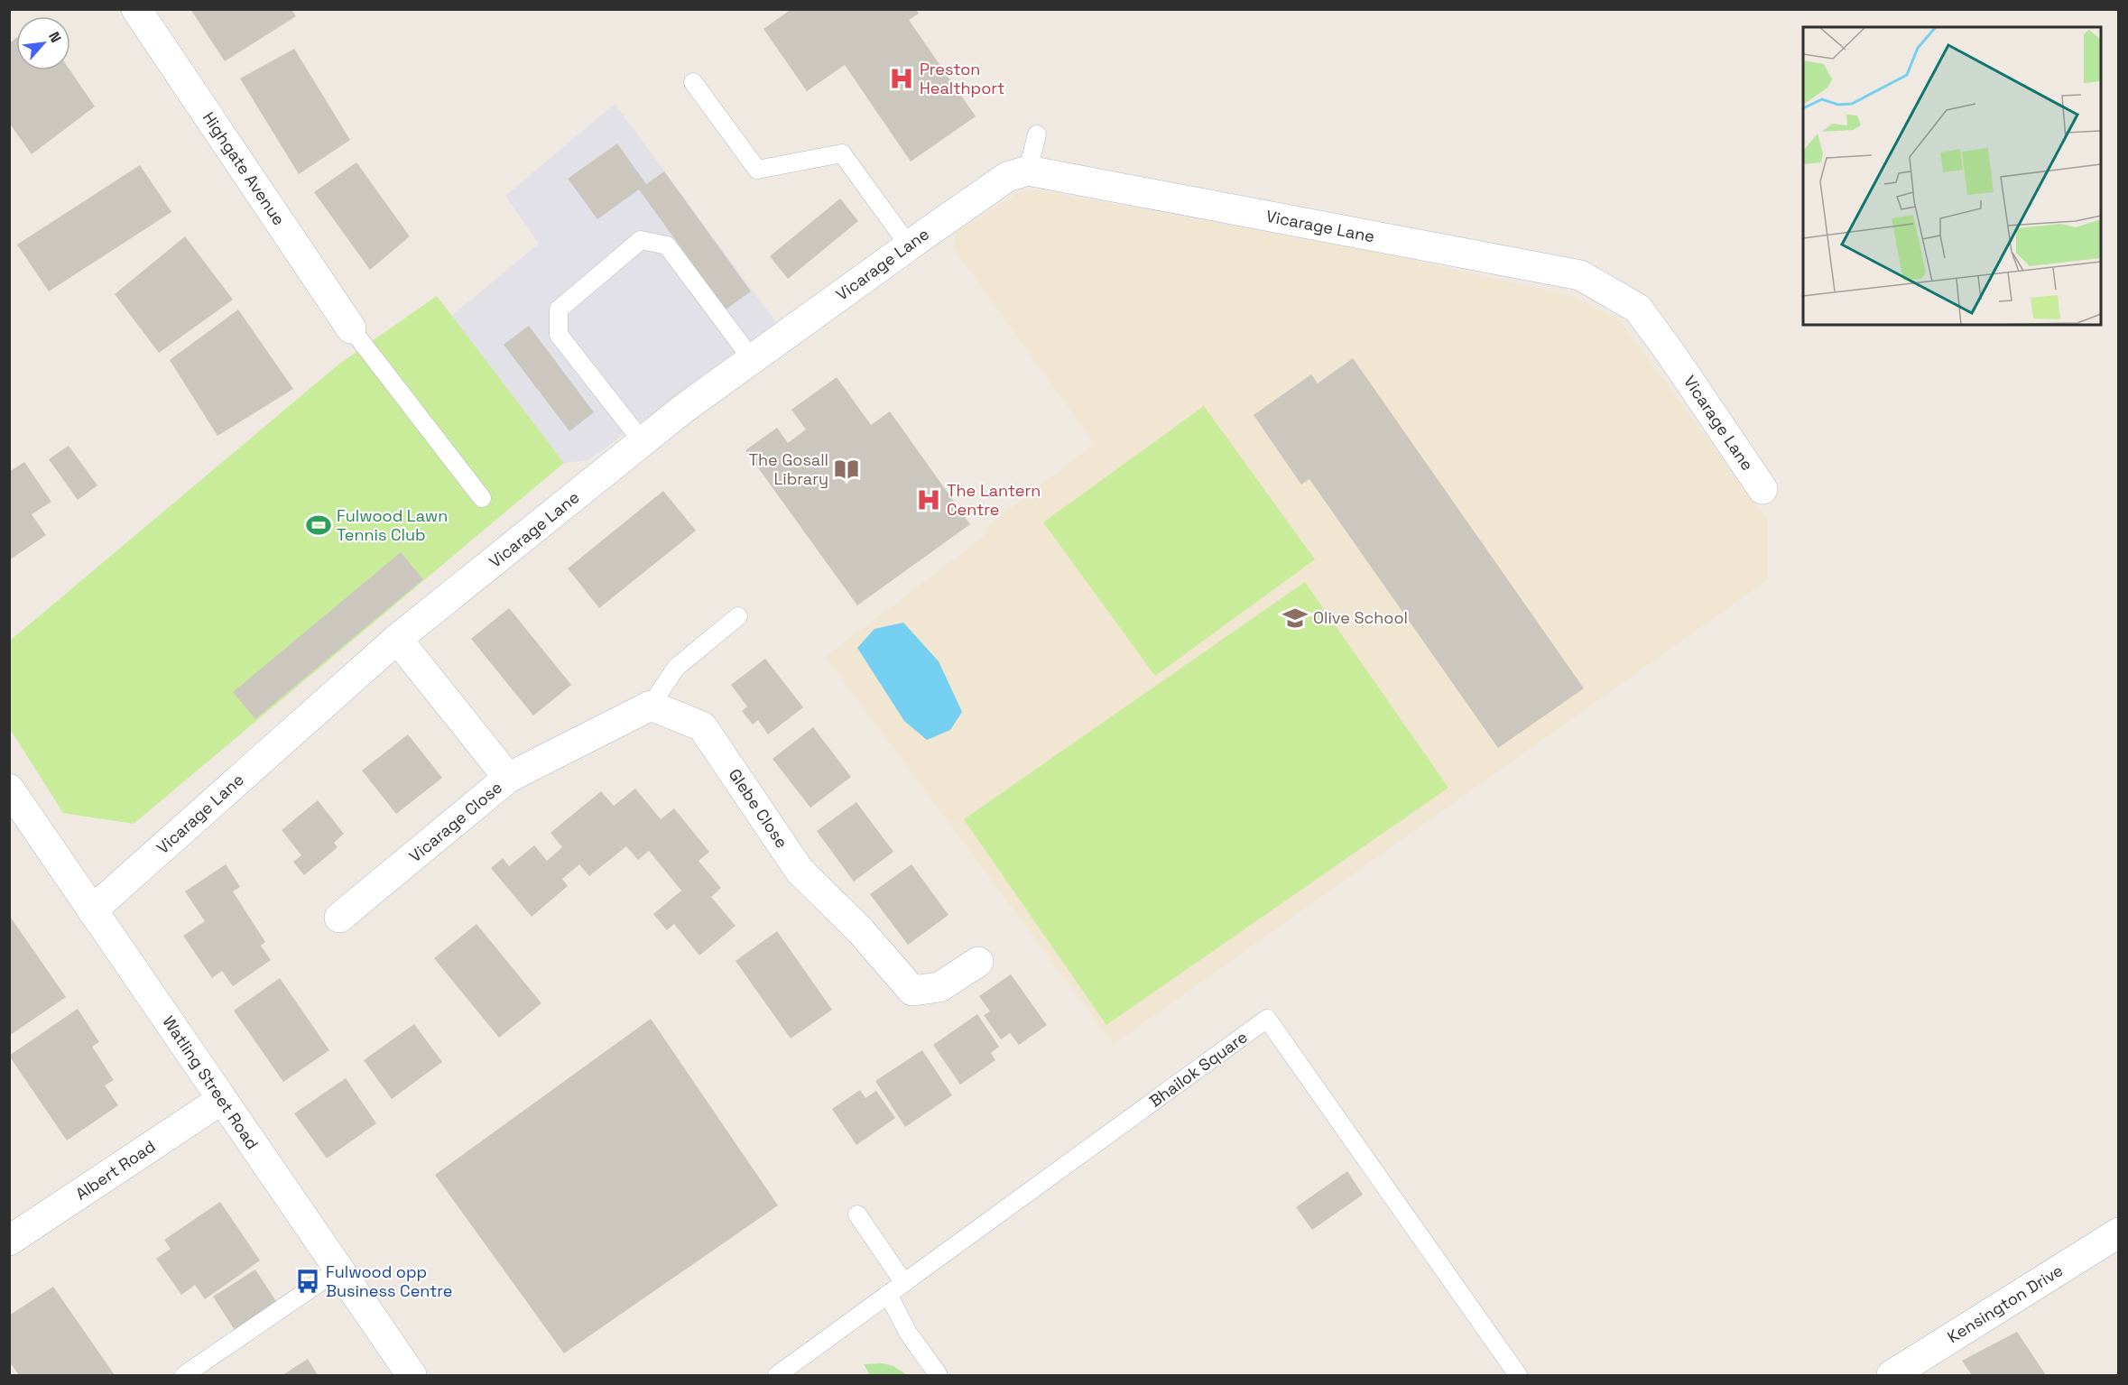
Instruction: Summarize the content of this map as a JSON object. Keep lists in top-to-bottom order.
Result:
{
  "streets": {
    "street": [
      "Highgate Avenue",
      "Vicarage Lane",
      "Glebe Close",
      "Vicarage Close",
      "Watling Street Road",
      "Albert Road",
      "Kensington Drive"
    ],
    "lane": ["Bhailok Square"]
  },
  "crossings": [
    ["Vicarage Lane", "Vicarage Close"],
    ["Vicarage Lane", "Watling Street Road"],
    ["Watling Street Road", "Albert Road"]
  ],
  "places": {
    "hospital": ["Preston Healthport", "The Lantern Centre"],
    "library": ["The Gosall Library"],
    "sports": ["Fulwood Lawn Tennis Club"],
    "school or university": ["Olive School"],
    "bus stop": ["Fulwood opp Business Centre"]
  },
  "north": "top right"
}
